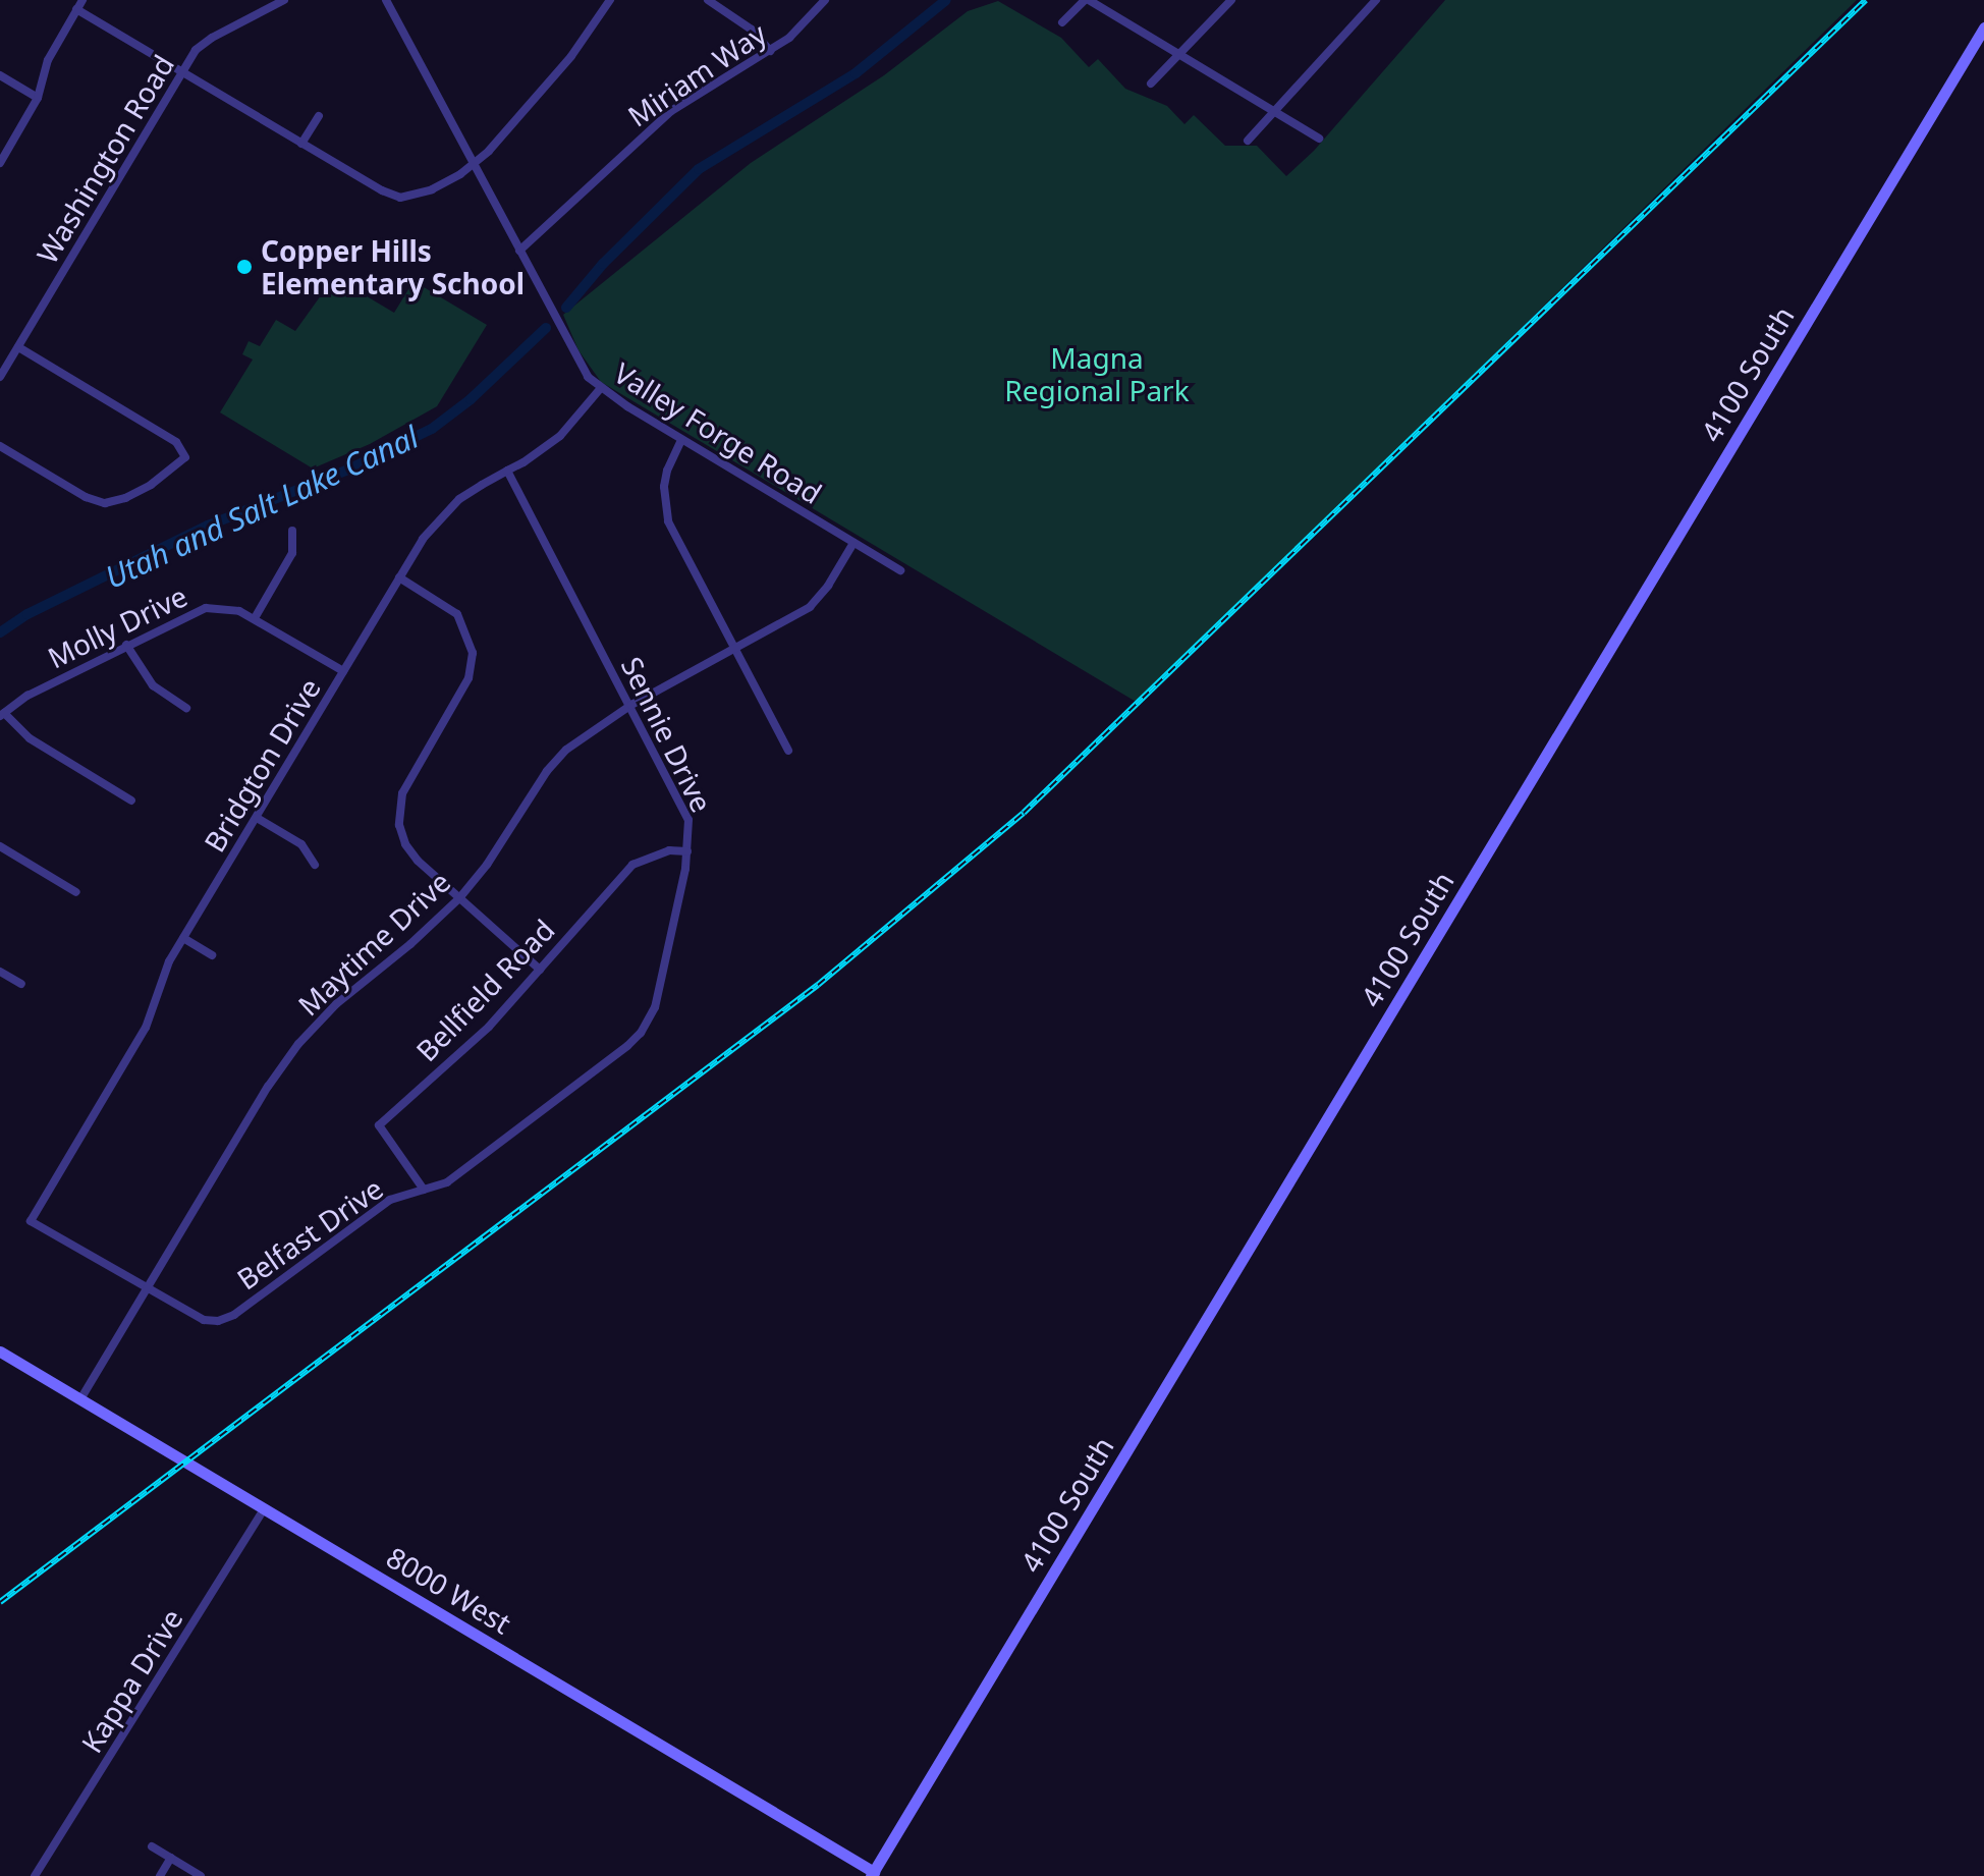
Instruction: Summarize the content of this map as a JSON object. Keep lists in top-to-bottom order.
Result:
{
  "streets": {
    "main road": ["4100 South", "8000 West"],
    "street": [
      "Miriam Way",
      "Washington Road",
      "Valley Forge Road",
      "Molly Drive",
      "Sennie Drive",
      "Bridgton Drive",
      "Maytime Drive",
      "Bellfield Road",
      "Belfast Drive",
      "Kappa Drive"
    ]
  },
  "crossings": [
    ["Miriam Way", "Valley Forge Road"],
    ["4100 South", "8000 West"],
    ["Valley Forge Road", "Bridgton Drive"],
    ["Valley Forge Road", "Maytime Drive"],
    ["Molly Drive", "Bridgton Drive"],
    ["Sennie Drive", "Bridgton Drive"],
    ["Sennie Drive", "Maytime Drive"],
    ["Sennie Drive", "Bellfield Road"],
    ["Sennie Drive", "Belfast Drive"],
    ["Bridgton Drive", "Belfast Drive"],
    ["Maytime Drive", "Belfast Drive"],
    ["Maytime Drive", "8000 West"],
    ["Bellfield Road", "Belfast Drive"],
    ["8000 West", "Kappa Drive"]
  ],
  "water": ["Utah and Salt Lake Canal"],
  "parks": ["Magna Regional Park"],
  "places": ["Copper Hills Elementary School"]
}
